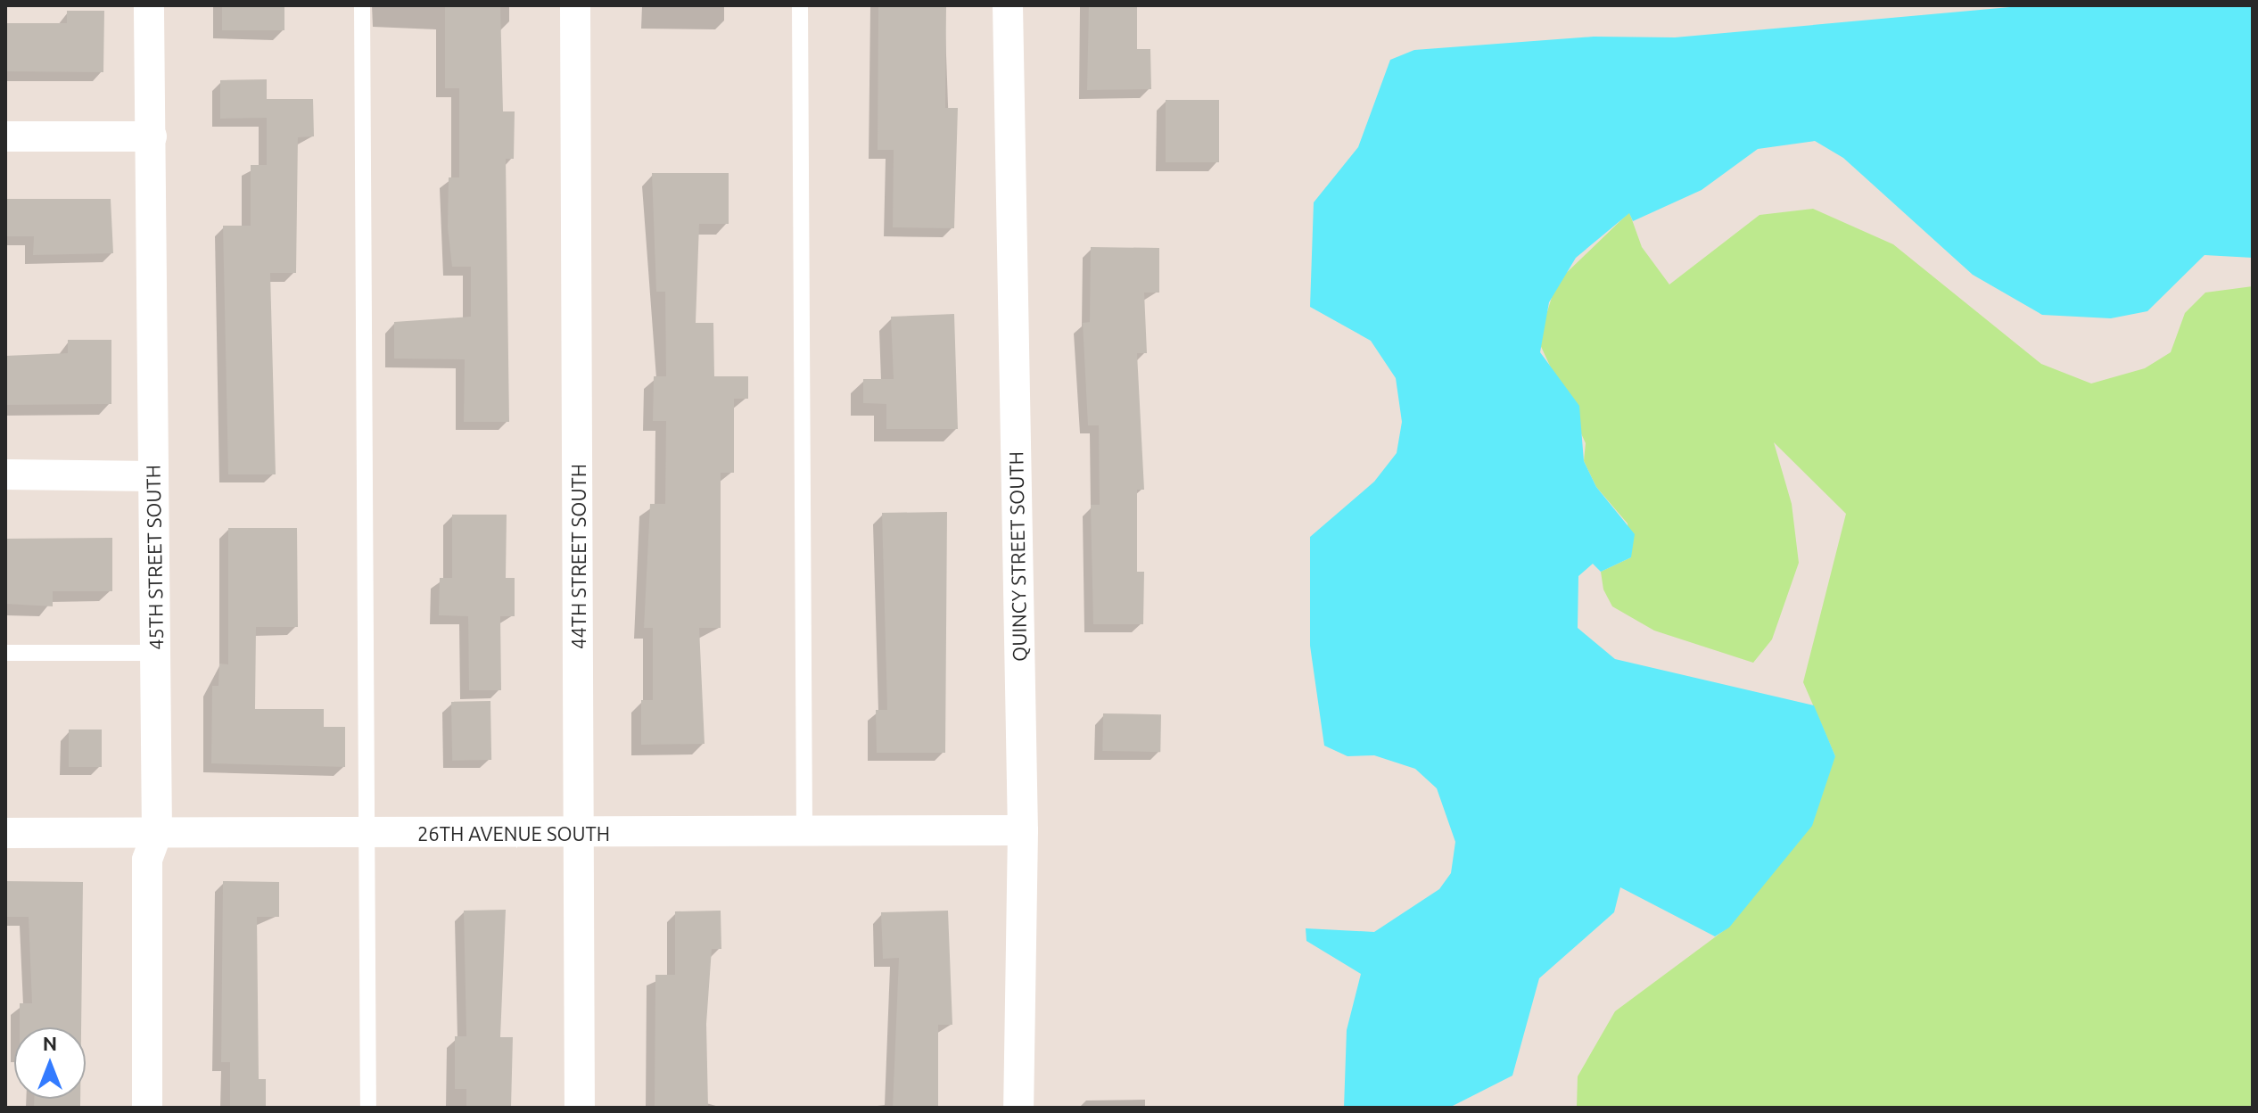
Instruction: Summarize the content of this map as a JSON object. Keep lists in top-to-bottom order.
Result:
{
  "streets": {
    "street": [
      "44TH STREET SOUTH",
      "QUINCY STREET SOUTH",
      "45TH STREET SOUTH",
      "26TH AVENUE SOUTH"
    ]
  },
  "crossings": [
    ["44TH STREET SOUTH", "26TH AVENUE SOUTH"],
    ["QUINCY STREET SOUTH", "26TH AVENUE SOUTH"],
    ["45TH STREET SOUTH", "26TH AVENUE SOUTH"]
  ],
  "north": "top"
}
